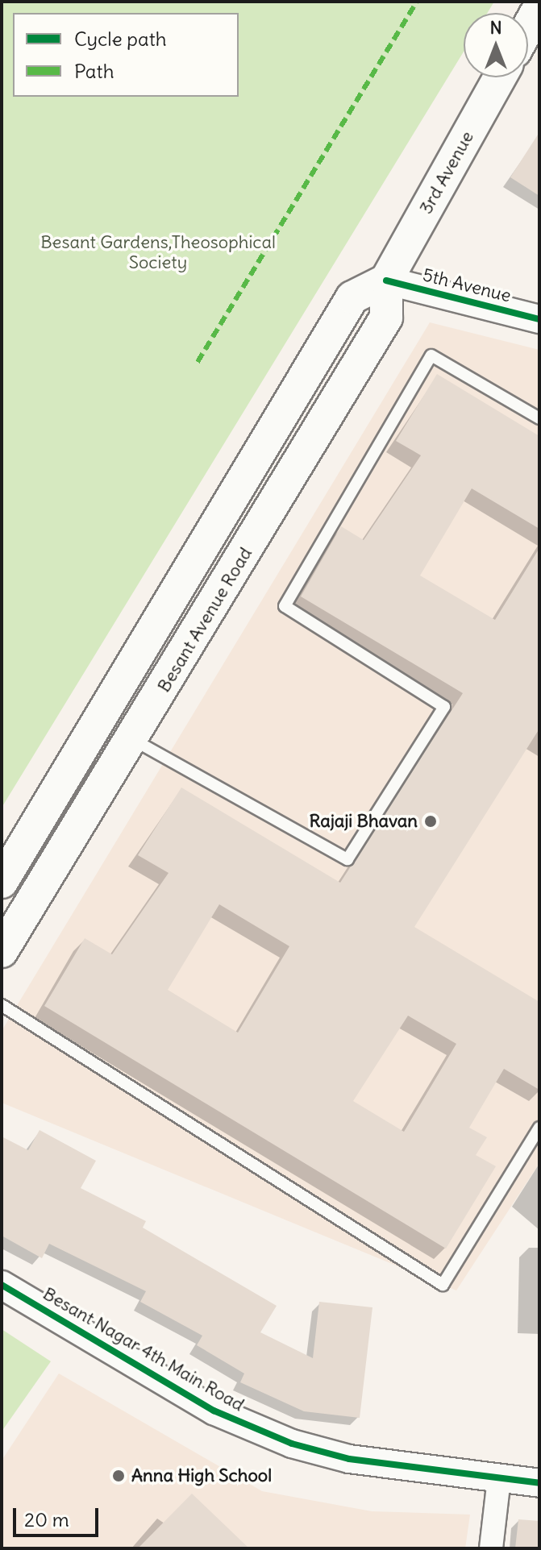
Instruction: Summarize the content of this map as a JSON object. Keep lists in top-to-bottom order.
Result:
{
  "streets": {
    "main road": ["3rd Avenue", "Besant Avenue Road"],
    "street": ["5th Avenue", "Besant Nagar 4th Main Road"]
  },
  "crossings": [
    ["3rd Avenue", "5th Avenue"],
    ["3rd Avenue", "Besant Avenue Road"],
    ["5th Avenue", "Besant Avenue Road"]
  ],
  "parks": ["Besant Gardens,Theosophical Society"],
  "places": ["Rajaji Bhavan", "Anna High School"],
  "legend": ["Cycle path", "Path"],
  "scale_bar": "20 m",
  "north": "top"
}
